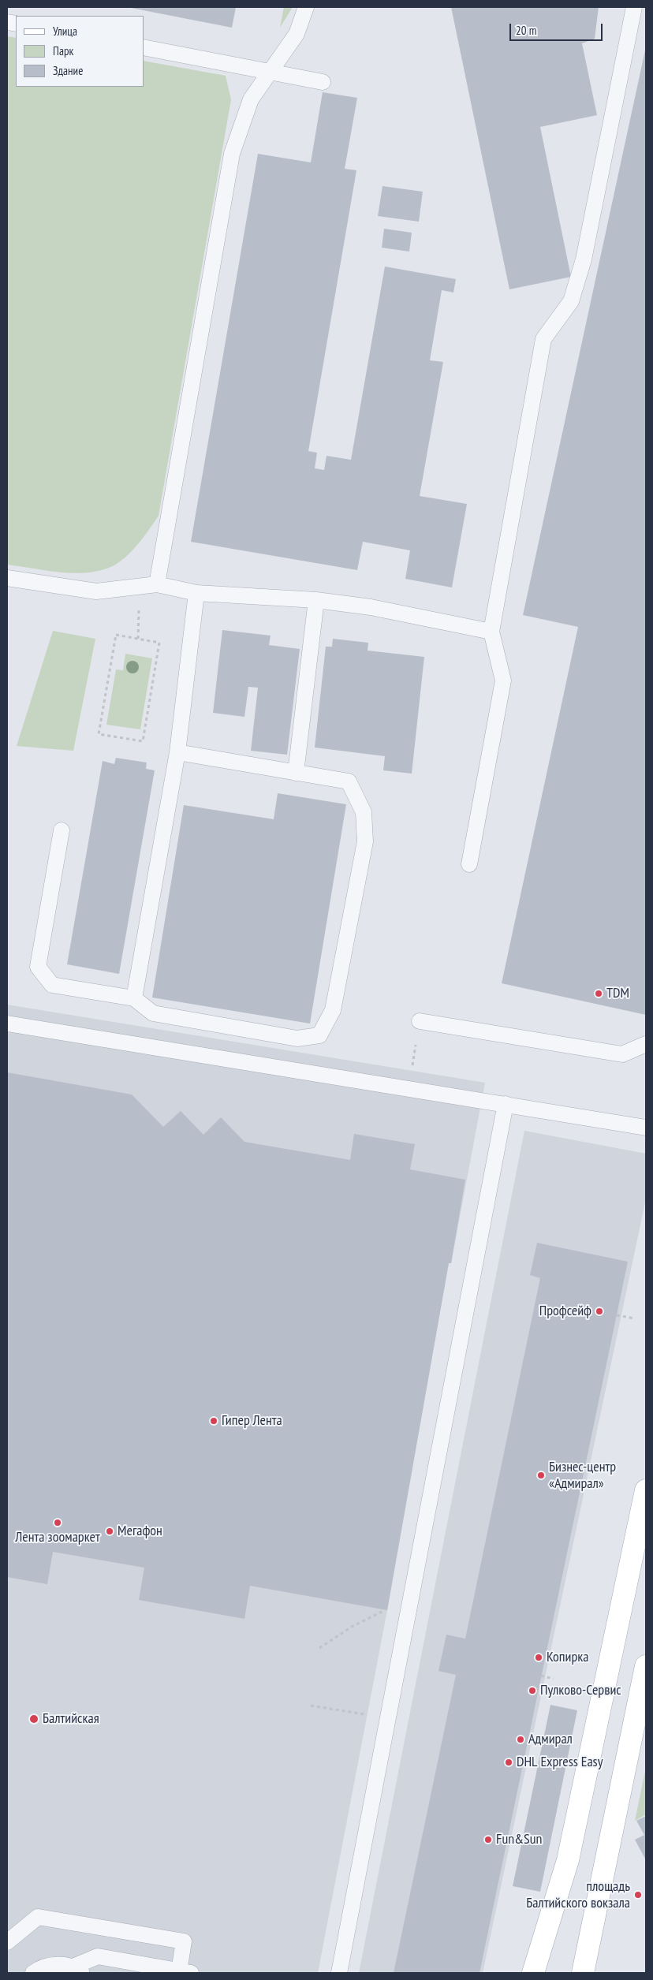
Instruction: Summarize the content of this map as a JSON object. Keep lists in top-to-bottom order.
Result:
{
  "places": [
    "TDM",
    "Профсейф",
    "Гипер Лента",
    "Бизнес-центр «Адмирал»",
    "Лента зоомаркет",
    "Мегафон",
    "Копирка",
    "Пулково-Сервис",
    "Балтийская",
    "Адмирал",
    "DHL Express Easy",
    "Fun&Sun",
    "площадь Балтийского вокзала"
  ],
  "legend": ["Улица", "Парк", "Здание"],
  "scale_bar": "20 m"
}
